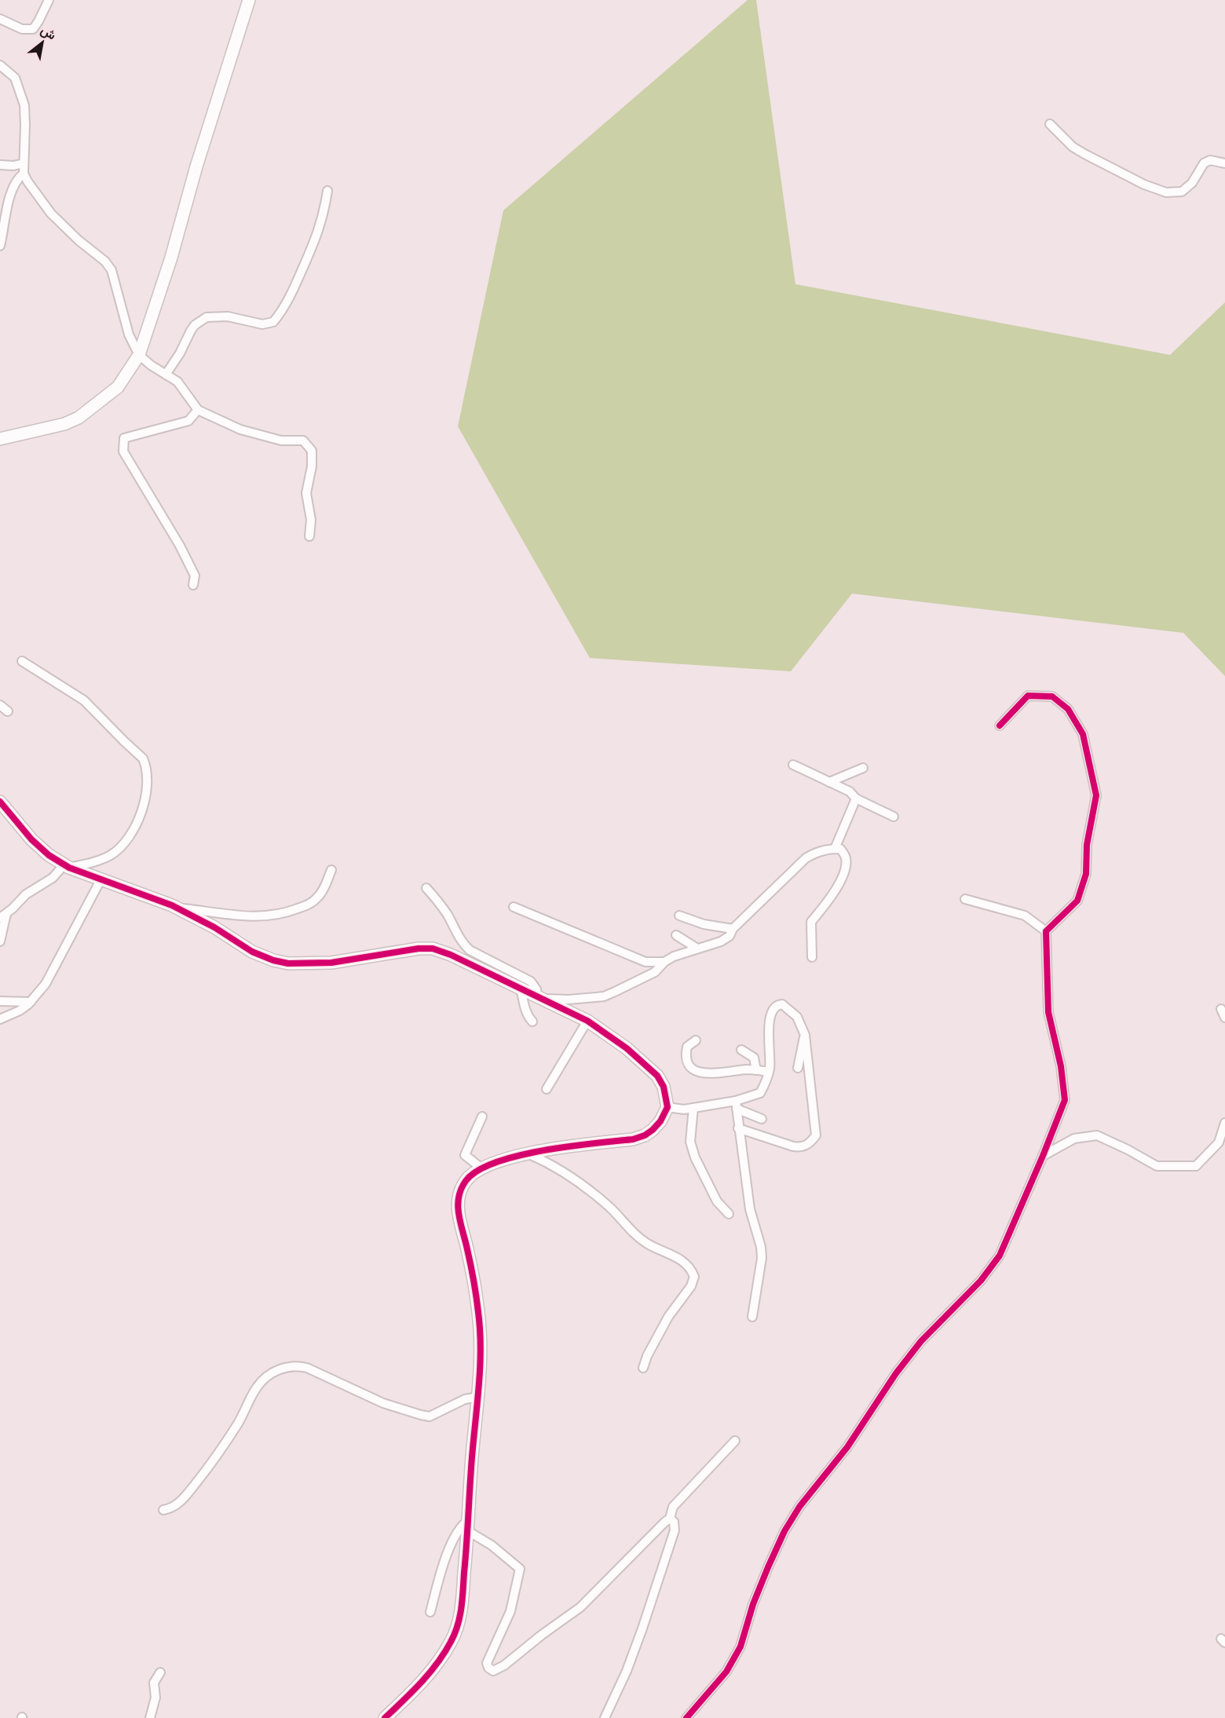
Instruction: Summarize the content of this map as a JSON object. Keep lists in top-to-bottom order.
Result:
{
  "north": "top right"
}
